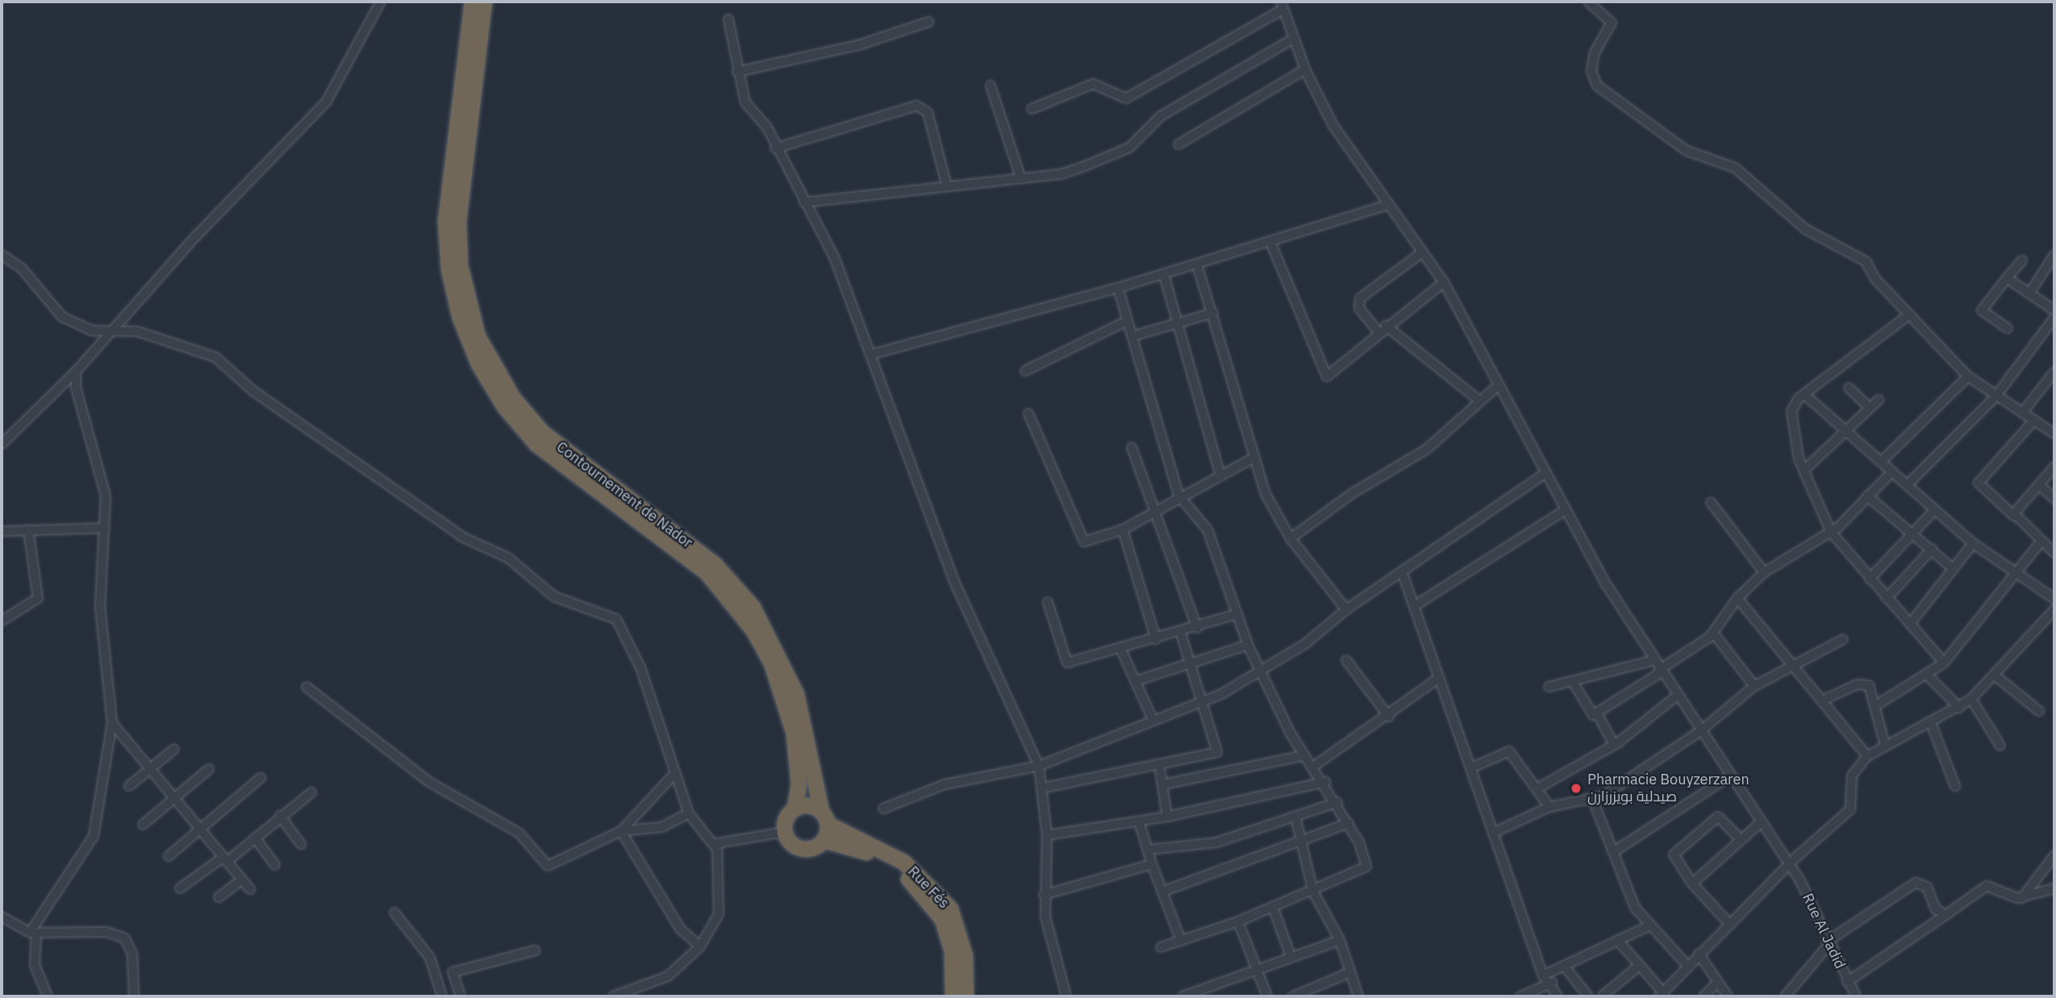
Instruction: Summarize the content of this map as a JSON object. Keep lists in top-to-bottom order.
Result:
{
  "streets": {
    "highway": ["Contournement de Nador", "Rue Fés"],
    "street": ["Rue Al Jadid"]
  },
  "crossings": [
    ["Contournement de Nador", "Rue Fés"]
  ],
  "places": ["Pharmacie Bouyzerzaren صيدلية بويزرزارن"]
}
